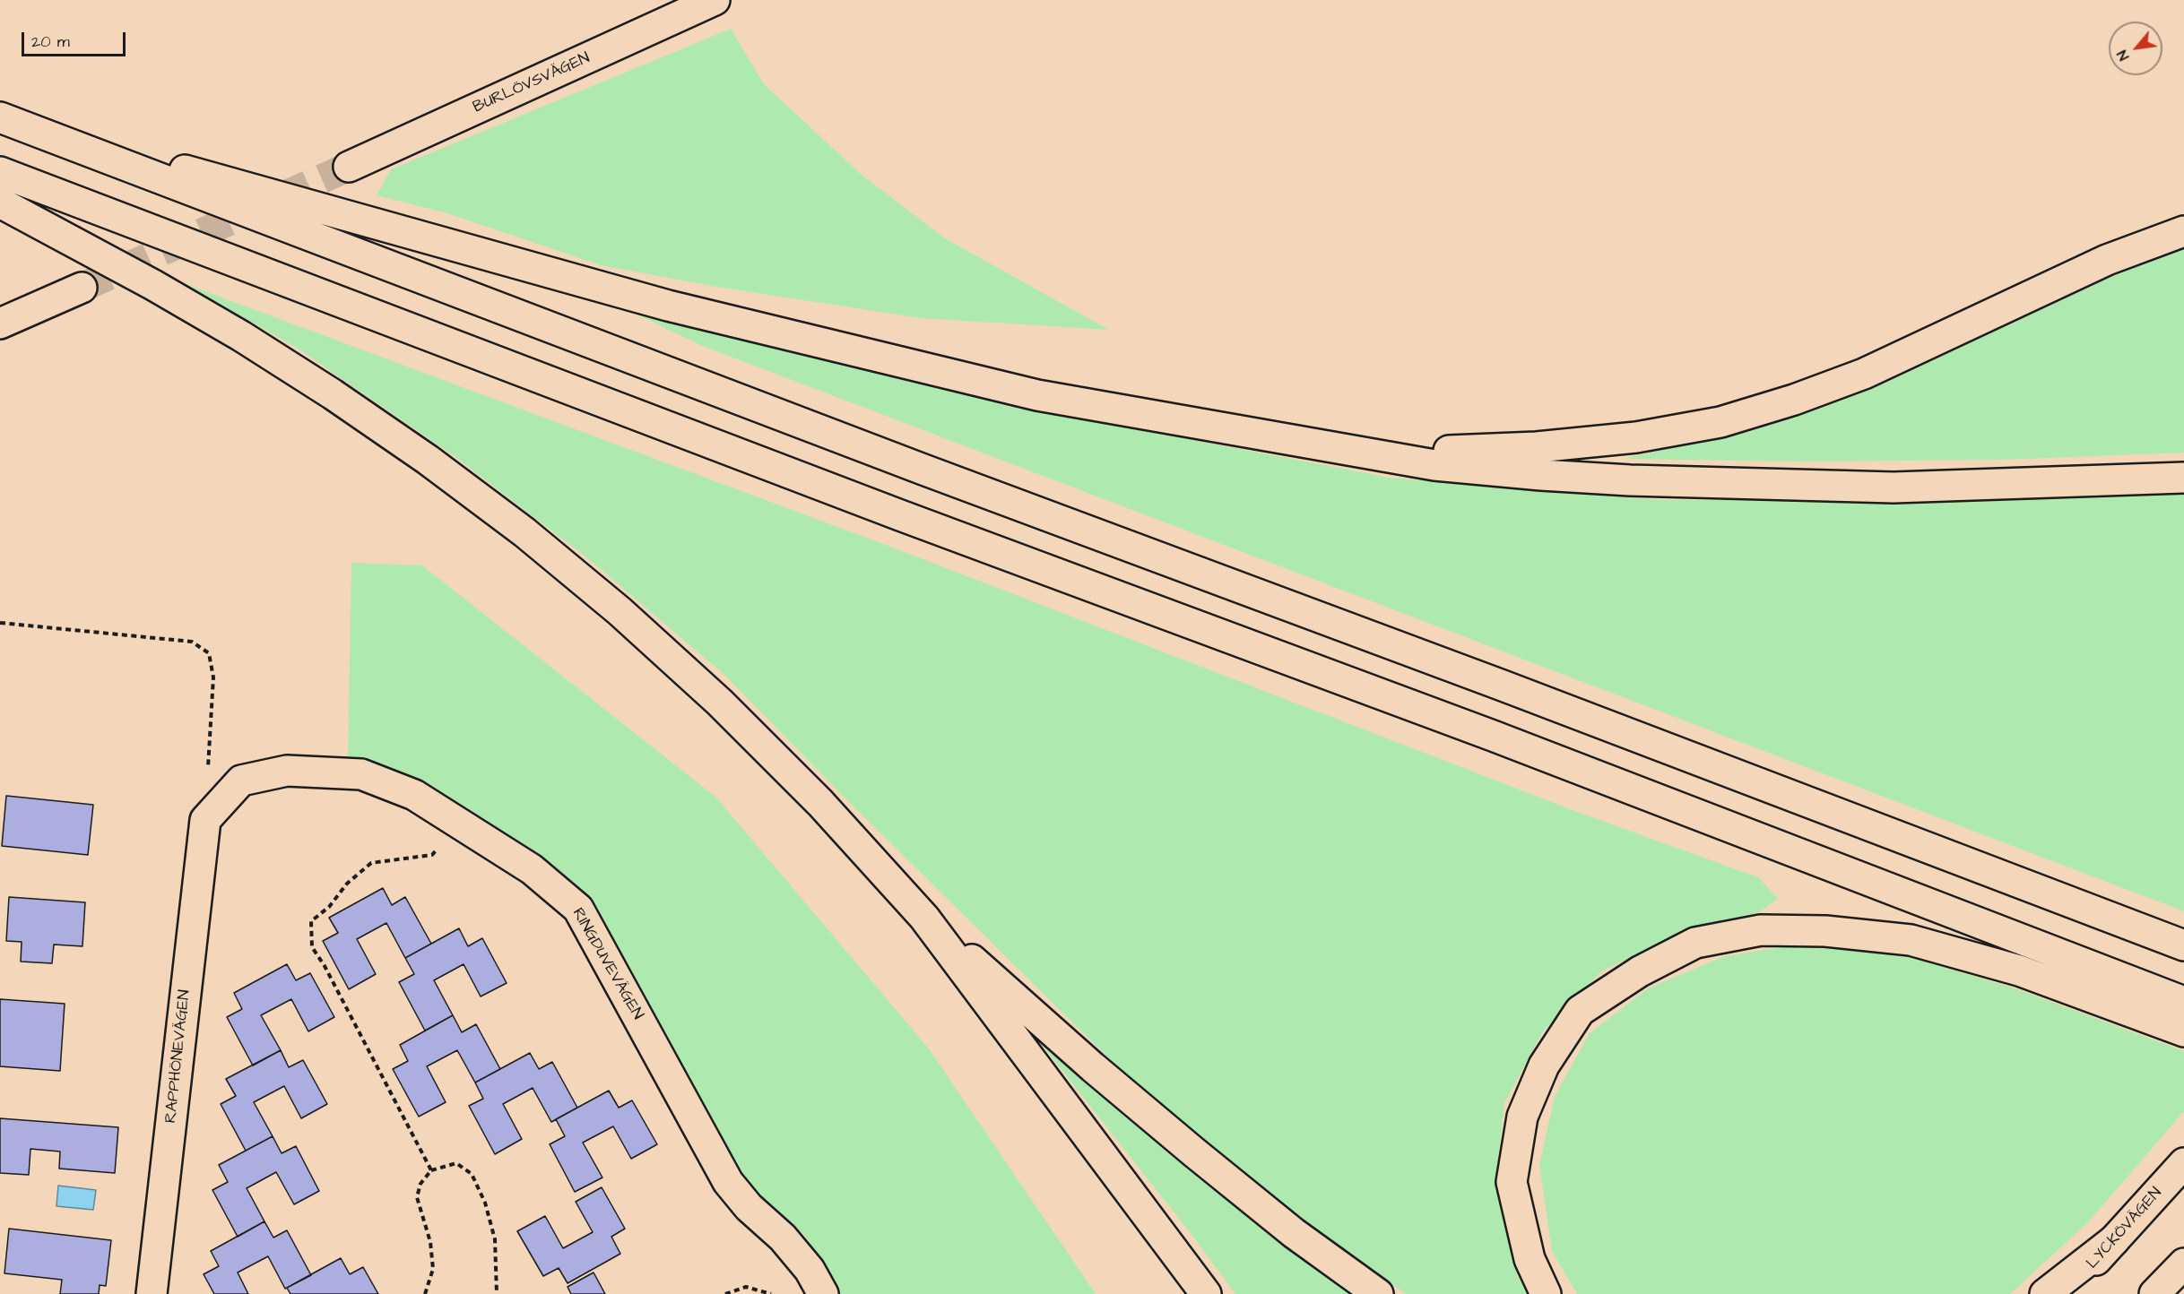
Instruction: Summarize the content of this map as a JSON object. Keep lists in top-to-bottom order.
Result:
{
  "streets": {
    "main road": [
      "BURLÖVSVÄGEN",
      "RINGDUVEVÄGEN",
      "RAPPHÖNEVÄGEN",
      "LYCKÖVÄGEN"
    ]
  },
  "crossings": [
    ["RINGDUVEVÄGEN", "RAPPHÖNEVÄGEN"]
  ],
  "scale_bar": "20 m",
  "north": "bottom left"
}
